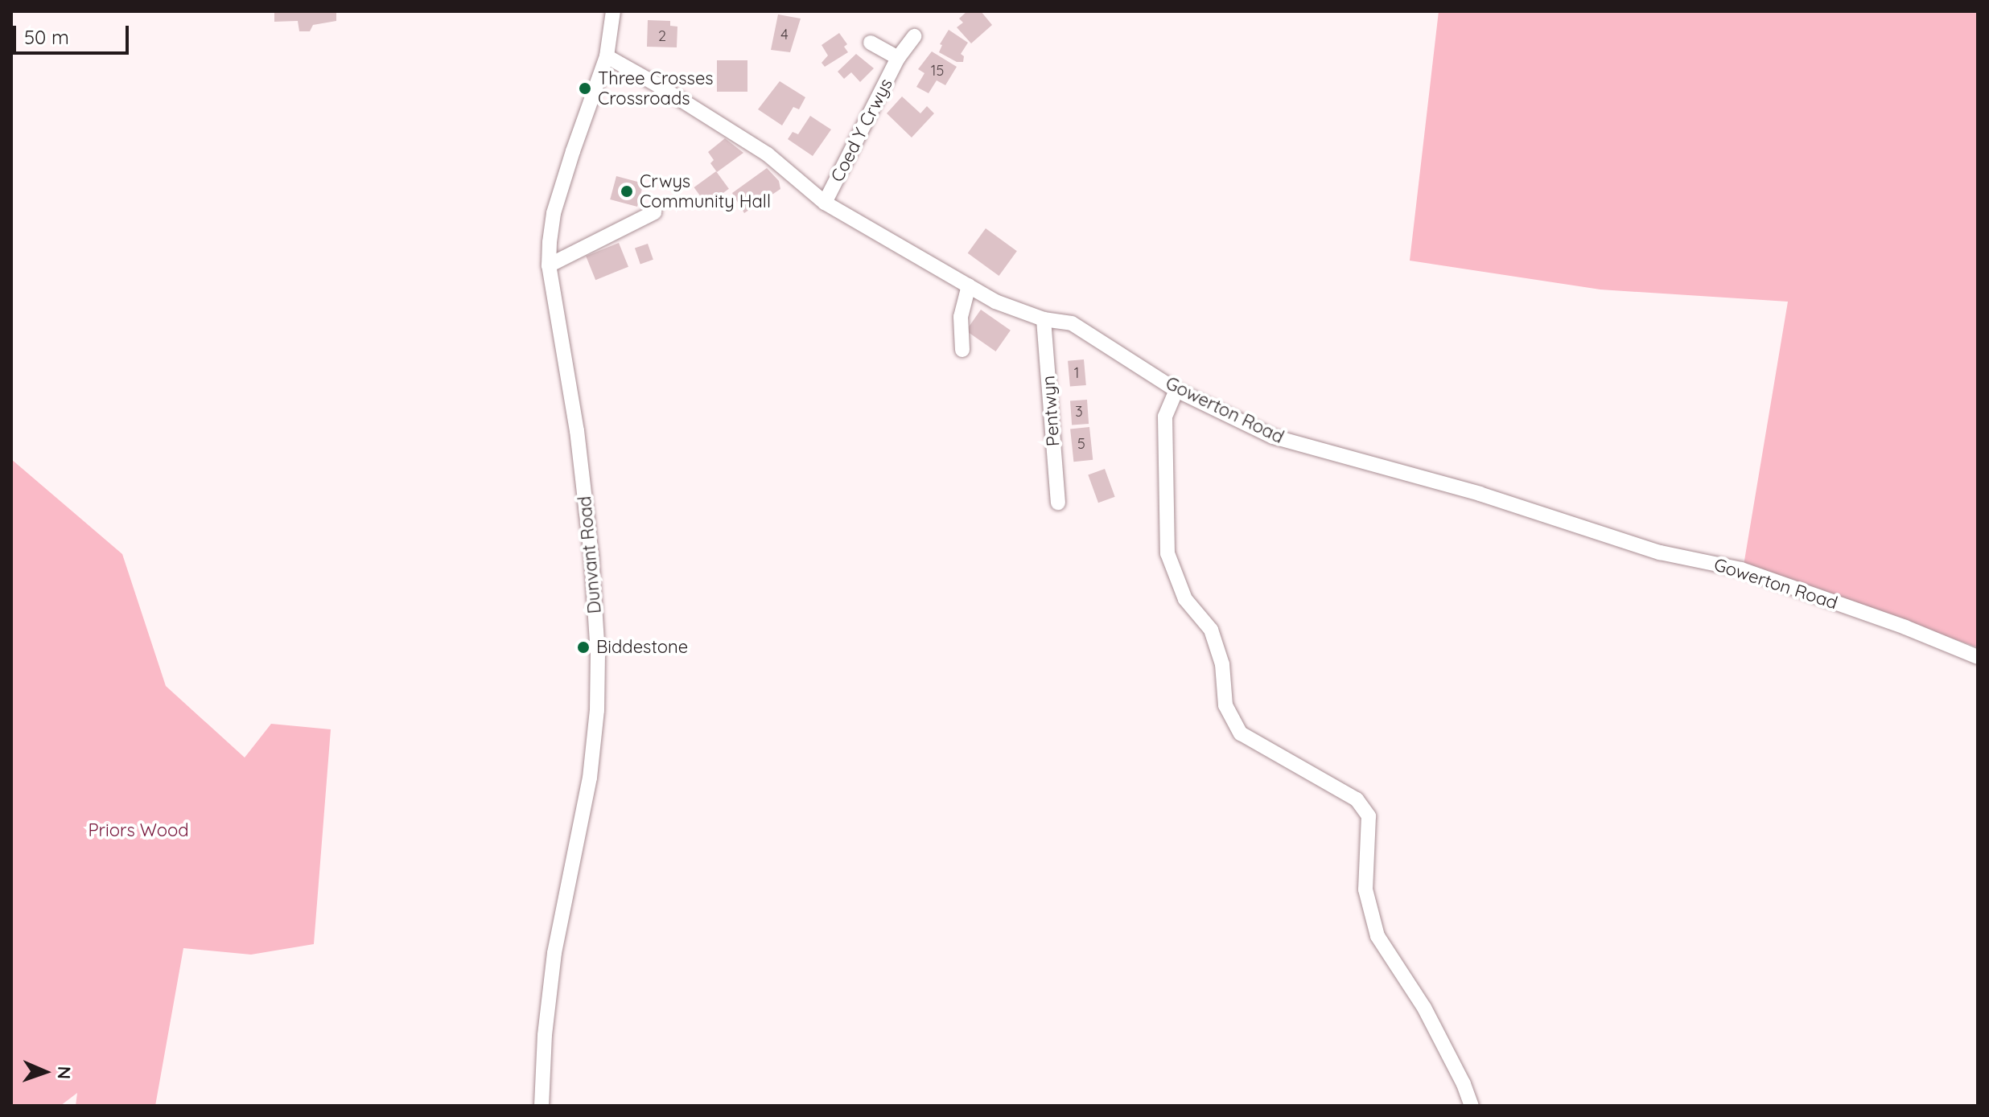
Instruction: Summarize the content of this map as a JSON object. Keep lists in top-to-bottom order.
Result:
{
  "streets": {
    "street": [
      "Coed Y Crwys",
      "Gowerton Road",
      "Pentwyn",
      "Dunvant Road"
    ]
  },
  "crossings": [
    ["Coed Y Crwys", "Gowerton Road"],
    ["Gowerton Road", "Pentwyn"],
    ["Gowerton Road", "Dunvant Road"]
  ],
  "parks": ["Priors Wood"],
  "places": ["Three Crosses Crossroads", "Crwys Community Hall", "Biddestone"],
  "house_numbers": [
    "4",
    "2",
    "15",
    "1",
    "3",
    "5"
  ],
  "scale_bar": "50 m",
  "north": "right"
}
